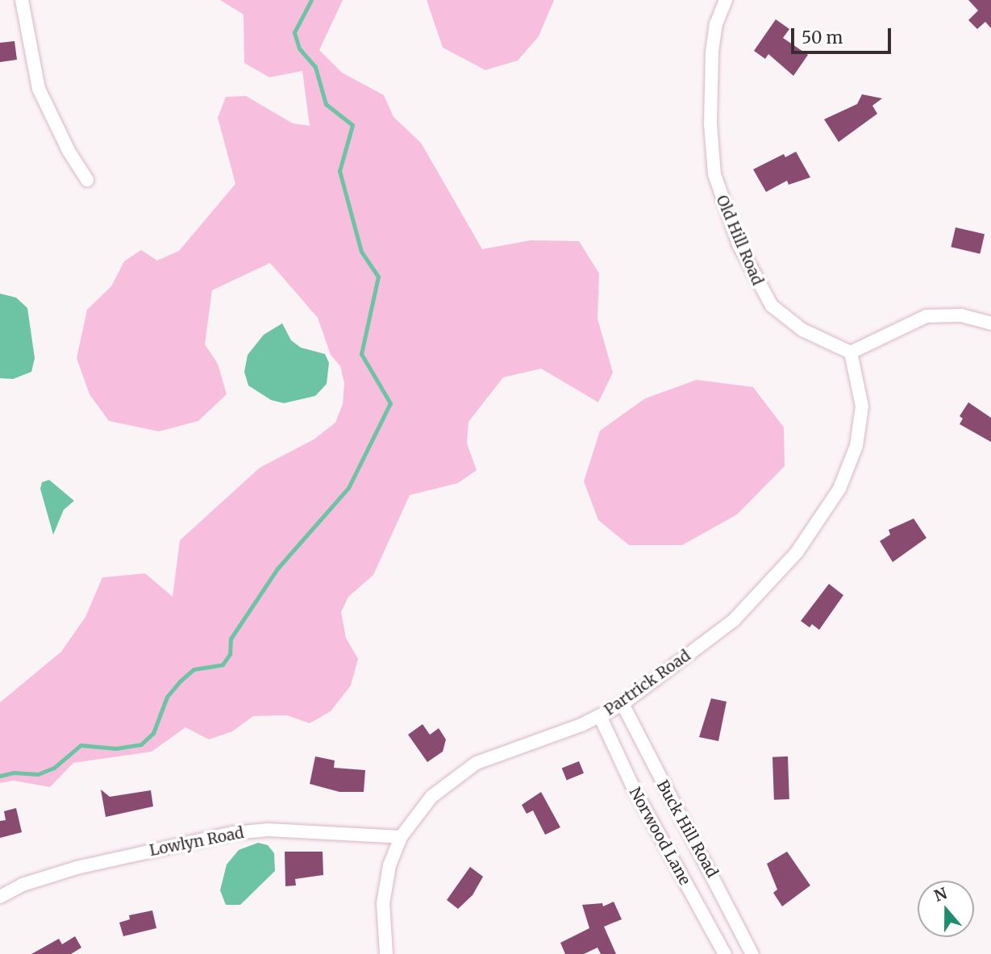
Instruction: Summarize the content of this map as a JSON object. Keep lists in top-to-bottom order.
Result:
{
  "streets": {
    "street": [
      "Old Hill Road",
      "Partrick Road",
      "Buck Hill Road",
      "Norwood Lane",
      "Lowlyn Road"
    ]
  },
  "crossings": [
    ["Old Hill Road", "Partrick Road"],
    ["Partrick Road", "Buck Hill Road"],
    ["Partrick Road", "Norwood Lane"],
    ["Partrick Road", "Lowlyn Road"]
  ],
  "scale_bar": "50 m",
  "north": "top"
}
